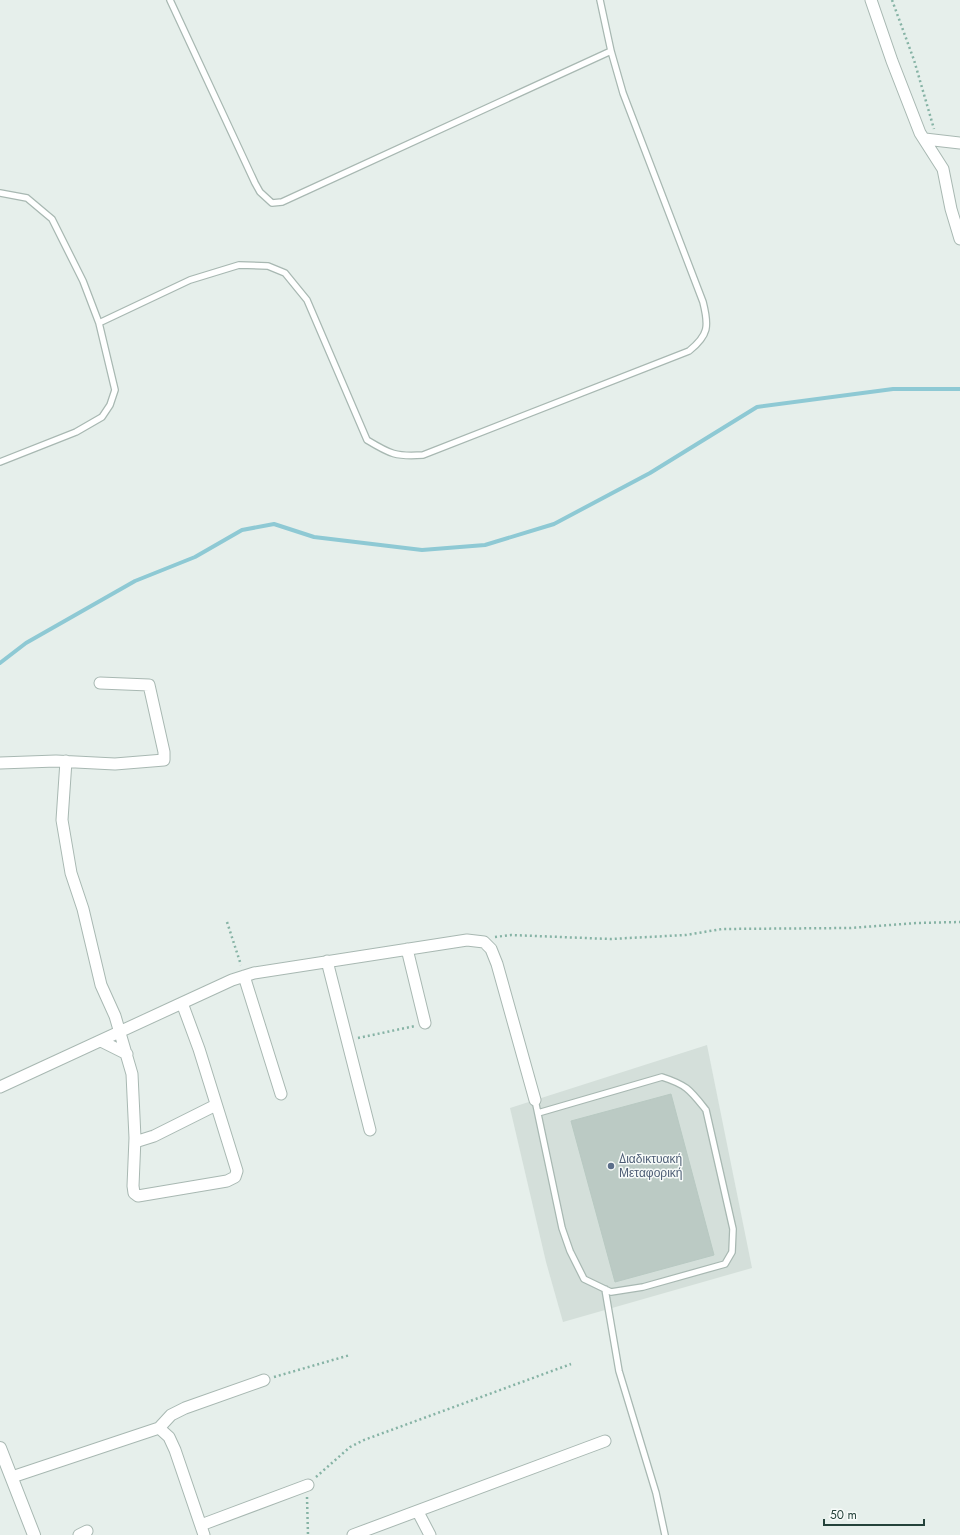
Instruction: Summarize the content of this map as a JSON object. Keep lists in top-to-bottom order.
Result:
{
  "places": ["Διαδικτυακή Μεταφορική"],
  "scale_bar": "50 m"
}
